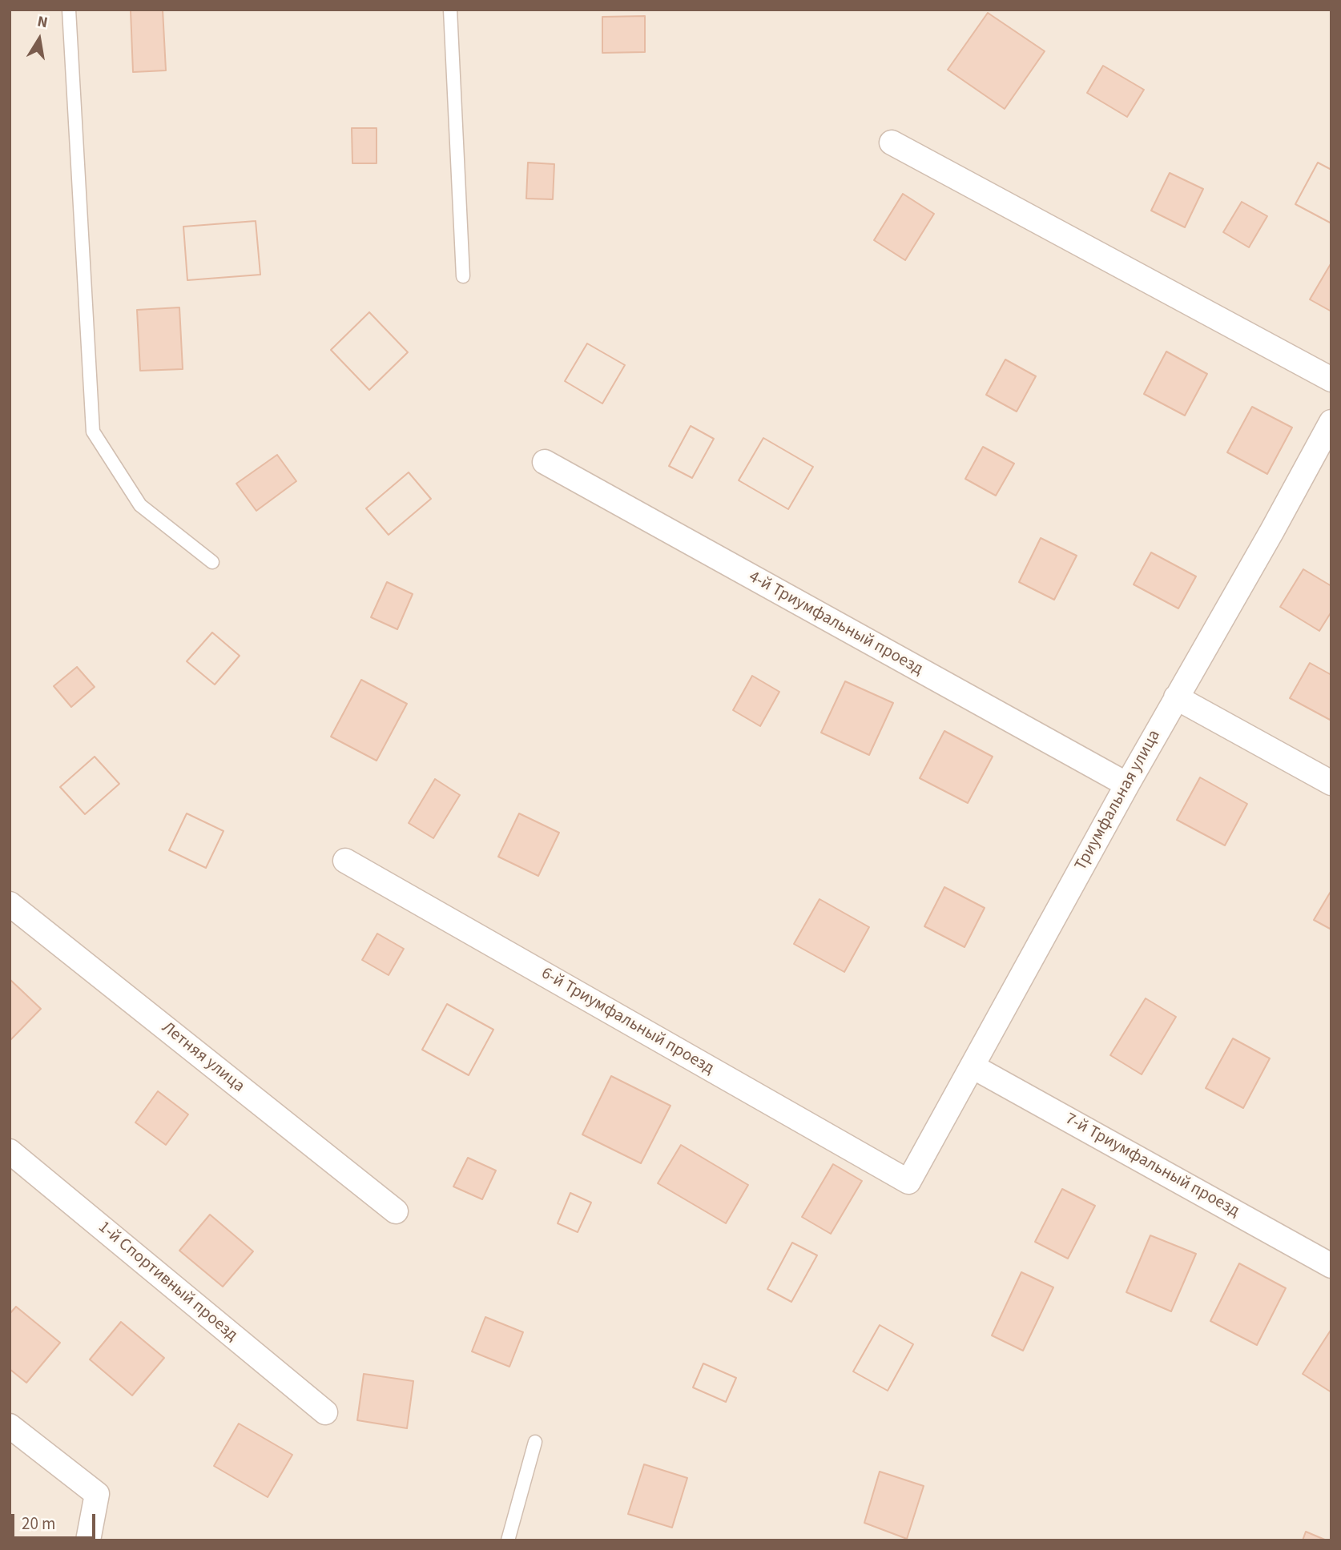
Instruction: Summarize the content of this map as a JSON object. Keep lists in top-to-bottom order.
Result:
{
  "streets": {
    "street": [
      "4-й Триумфальный проезд",
      "Триумфальная улица",
      "6-й Триумфальный проезд",
      "Летняя улица",
      "7-й Триумфальный проезд",
      "1-й Спортивный проезд"
    ]
  },
  "crossings": [
    ["4-й Триумфальный проезд", "Триумфальная улица"],
    ["Триумфальная улица", "6-й Триумфальный проезд"],
    ["Триумфальная улица", "7-й Триумфальный проезд"]
  ],
  "scale_bar": "20 m",
  "north": "top"
}
